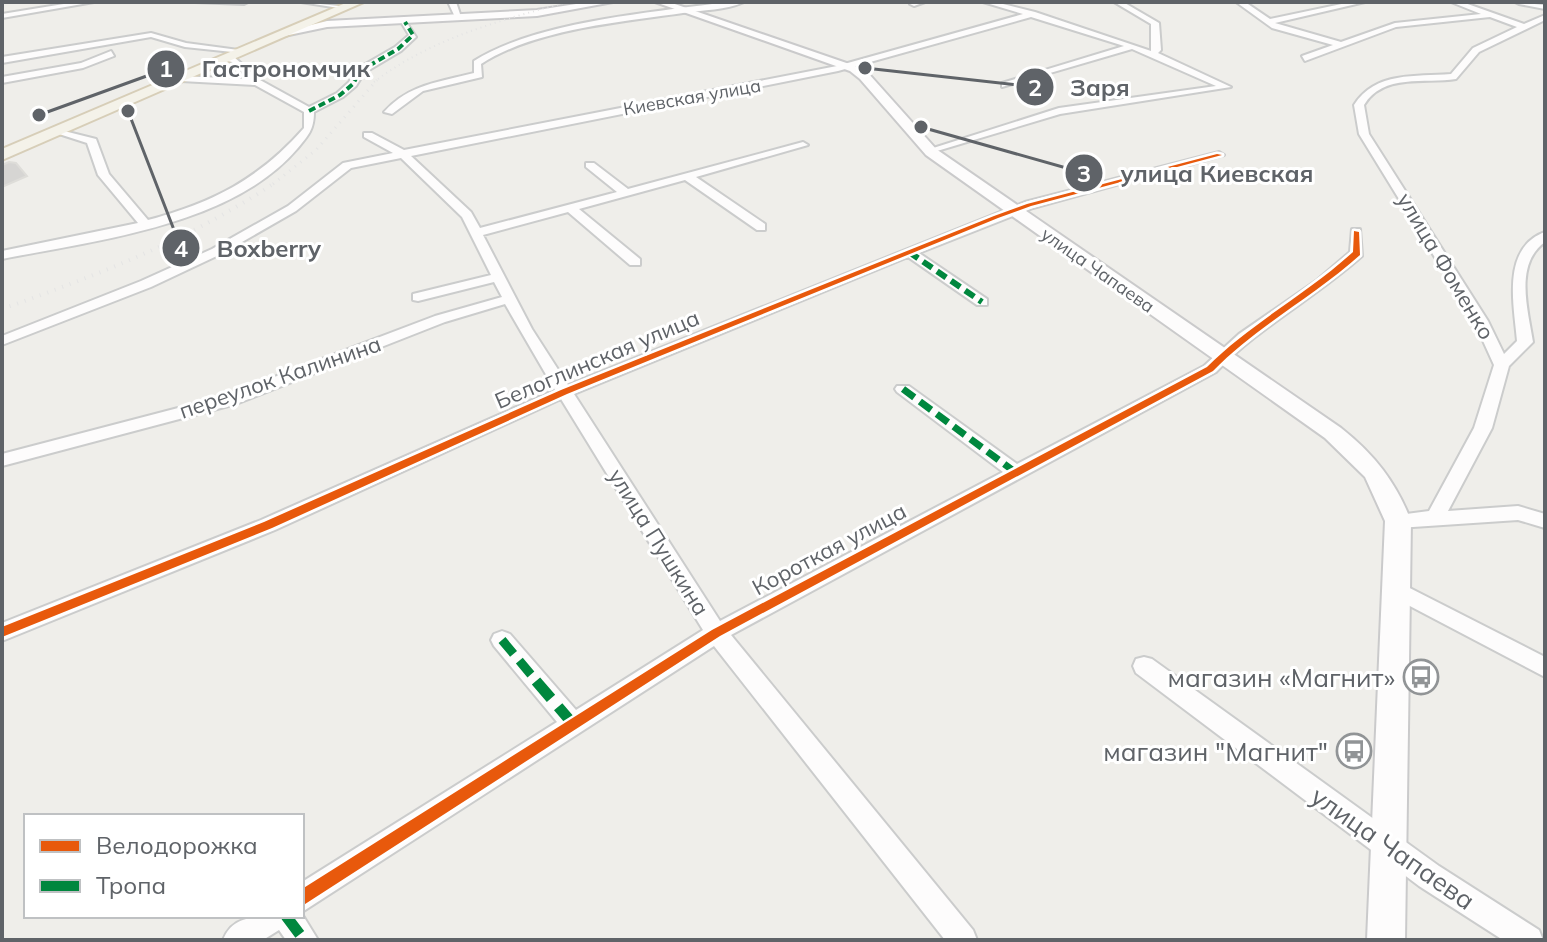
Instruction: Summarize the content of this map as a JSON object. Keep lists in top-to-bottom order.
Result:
{
  "streets": {
    "main road": ["улица Чапаева"],
    "street": [
      "Киевская улица",
      "улица Фоменко",
      "Белоглинская улица",
      "переулок Калинина",
      "улица Пушкина",
      "Короткая улица"
    ]
  },
  "crossings": [
    ["Киевская улица", "улица Чапаева"],
    ["Киевская улица", "улица Пушкина"],
    ["улица Чапаева", "Белоглинская улица"],
    ["улица Чапаева", "Короткая улица"],
    ["Белоглинская улица", "улица Пушкина"],
    ["переулок Калинина", "улица Пушкина"],
    ["улица Пушкина", "Короткая улица"]
  ],
  "places": {
    "other": [
      "Заря",
      "Boxberry",
      "Гастрономчик",
      "улица Киевская"
    ],
    "bus stop": ["магазин «Магнит»", "магазин \"Магнит\""]
  },
  "legend": ["Велодорожка", "Тропа"]
}
